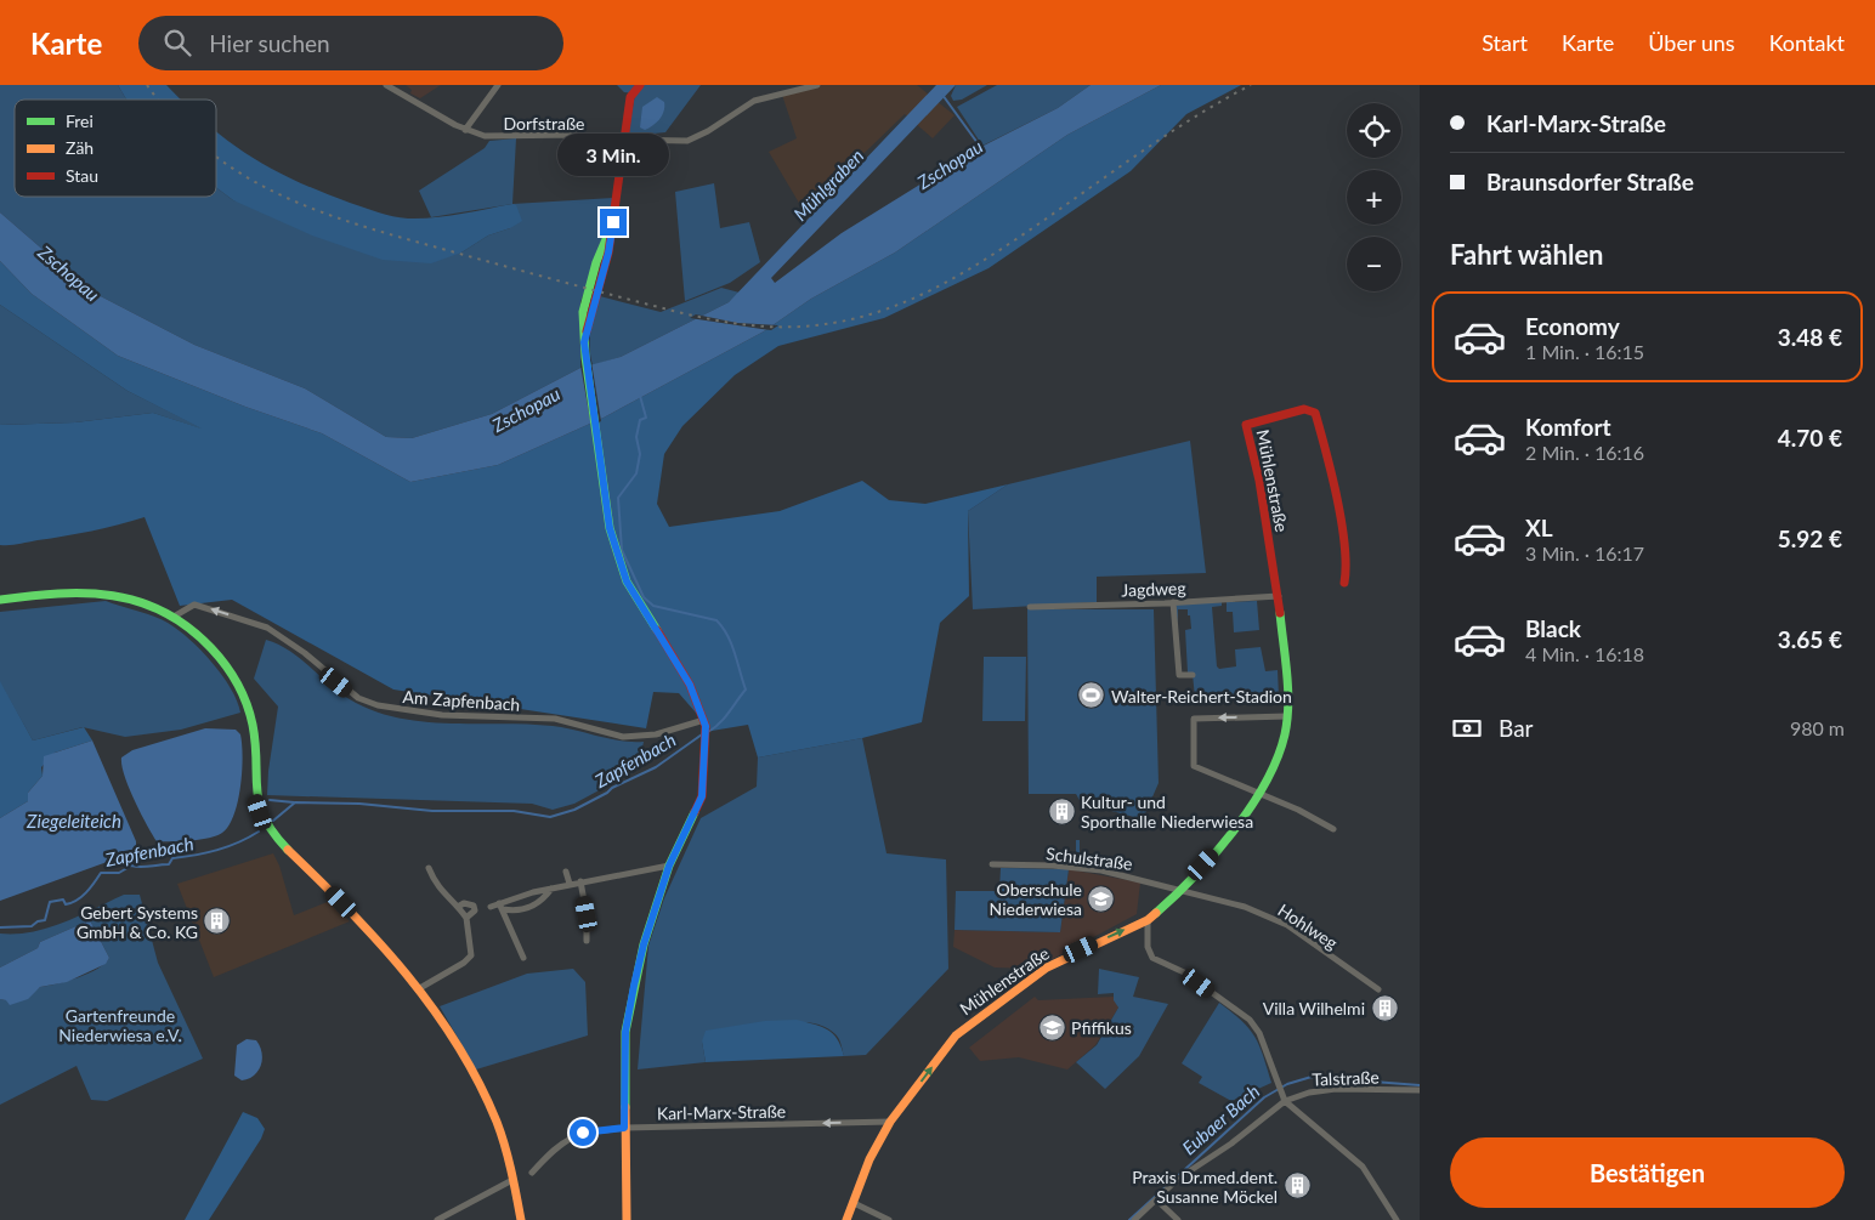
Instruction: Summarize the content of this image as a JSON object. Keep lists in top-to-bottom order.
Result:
{
  "streets": {
    "street": [
      "Dorfstraße",
      "Mühlenstraße",
      "Jagdweg",
      "Am Zapfenbach",
      "Schulstraße",
      "Hohlweg",
      "Talstraße",
      "Karl-Marx-Straße"
    ]
  },
  "crossings": [
    ["Mühlenstraße", "Jagdweg"],
    ["Mühlenstraße", "Schulstraße"],
    ["Mühlenstraße", "Hohlweg"],
    ["Mühlenstraße", "Karl-Marx-Straße"],
    ["Schulstraße", "Hohlweg"]
  ],
  "one_way": ["Am Zapfenbach", "Karl-Marx-Straße"],
  "water": [
    "Zschopau",
    "Mühlgraben",
    "Zapfenbach",
    "Ziegeleiteich",
    "Eubaer Bach"
  ],
  "parks": ["Gartenfreunde Niederwiesa e.V."],
  "places": {
    "sports": ["Walter-Reichert-Stadion"],
    "building": [
      "Kultur- und Sporthalle Niederwiesa",
      "Gebert Systems GmbH & Co. KG",
      "Villa Wilhelmi",
      "Praxis Dr.med.dent. Susanne Möckel"
    ],
    "school or university": ["Oberschule Niederwiesa", "Pfiffikus"]
  },
  "legend": ["Frei", "Zäh", "Stau"],
  "page": {
    "header": "Karte",
    "search": "Hier suchen",
    "nav": [
      "Start",
      "Karte",
      "Über uns",
      "Kontakt"
    ],
    "banner": ["Karl-Marx-Straße", "Braunsdorfer Straße"],
    "map_buttons": ["+", "−"],
    "bubble": "3 Min.",
    "heading": "Fahrt wählen",
    "list": [
      {
        "name": "Economy",
        "note": "1 Min. · 16:15",
        "value": "3.48 €"
      },
      {
        "name": "Komfort",
        "note": "2 Min. · 16:16",
        "value": "4.70 €"
      },
      {
        "name": "XL",
        "note": "3 Min. · 16:17",
        "value": "5.92 €"
      },
      {
        "name": "Black",
        "note": "4 Min. · 16:18",
        "value": "3.65 €"
      }
    ],
    "pay": ["Bar", "980 m"],
    "buttons": "Bestätigen"
  }
}
